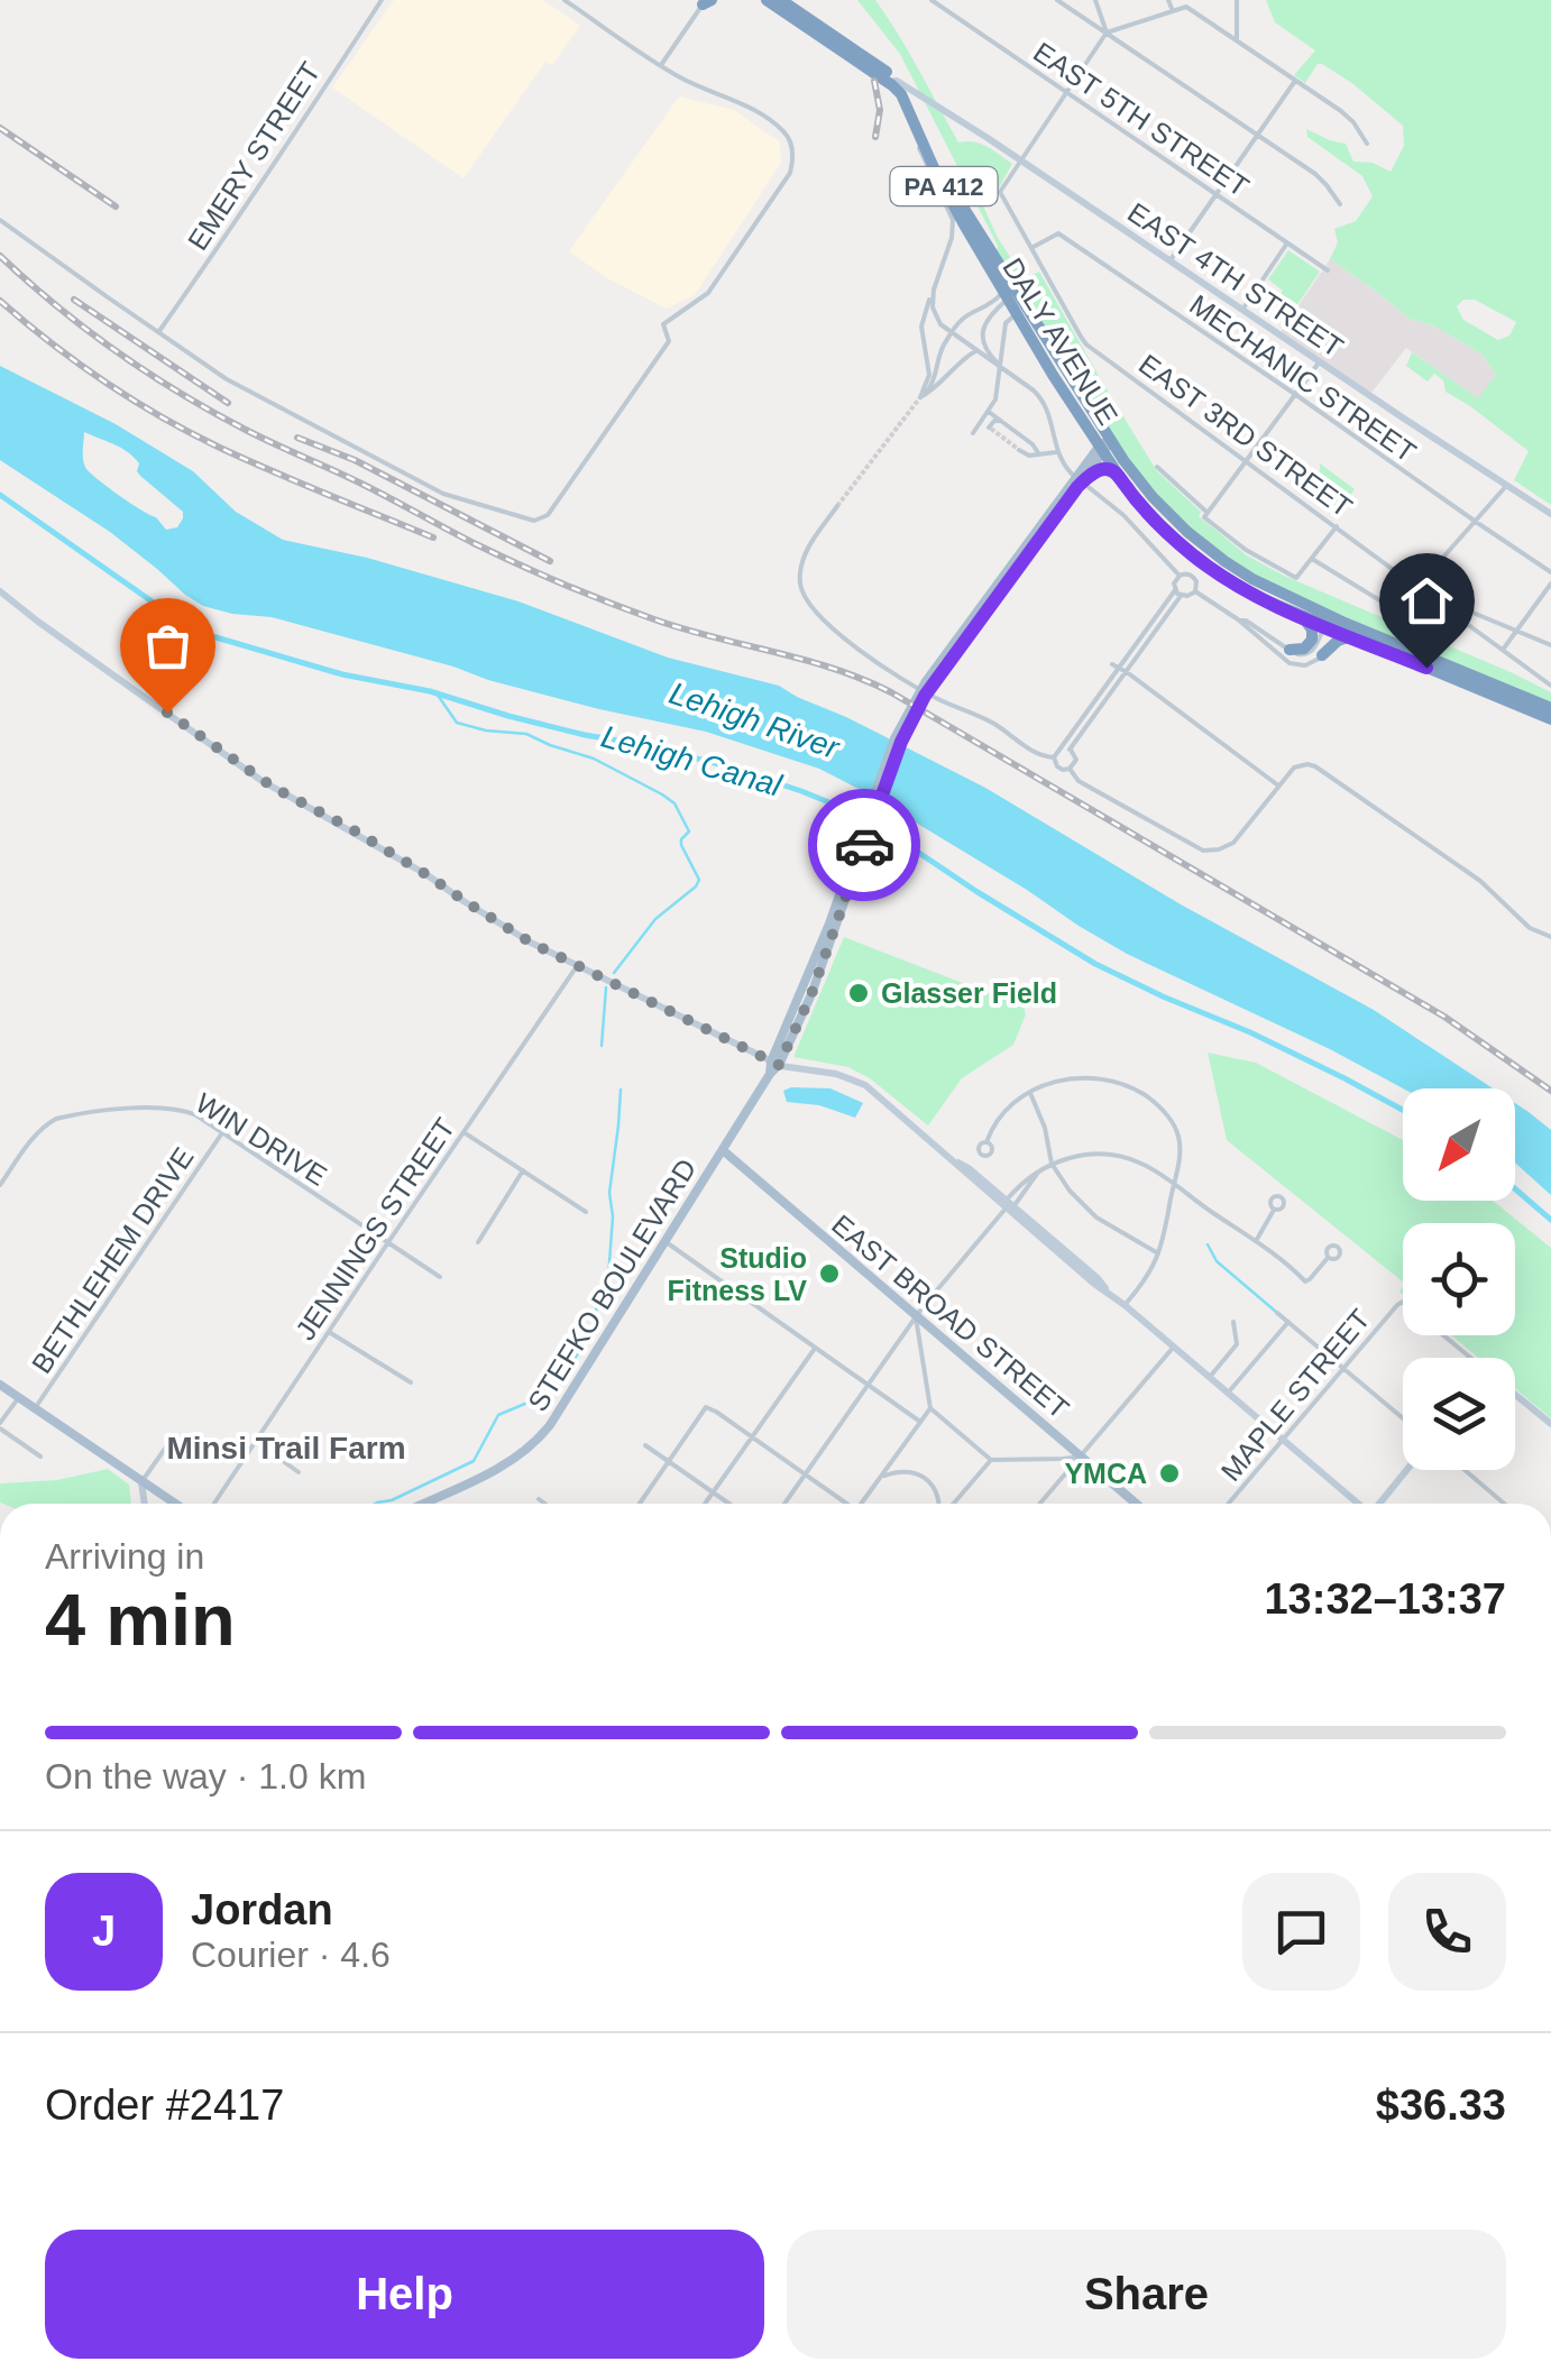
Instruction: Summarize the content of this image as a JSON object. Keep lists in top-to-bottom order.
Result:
{
  "streets": {
    "highway": ["PA 412", "EAST 4TH STREET", "DALY AVENUE"],
    "main road": ["STEFKO BOULEVARD", "EAST BROAD STREET"],
    "street": [
      "EAST 5TH STREET",
      "EMERY STREET",
      "MECHANIC STREET",
      "EAST 3RD STREET",
      "WIN DRIVE",
      "JENNINGS STREET",
      "BETHLEHEM DRIVE",
      "MAPLE STREET"
    ]
  },
  "crossings": [
    ["EAST 4TH STREET", "DALY AVENUE"],
    ["DALY AVENUE", "STEFKO BOULEVARD"],
    ["MECHANIC STREET", "EAST 3RD STREET"],
    ["WIN DRIVE", "JENNINGS STREET"],
    ["WIN DRIVE", "BETHLEHEM DRIVE"],
    ["STEFKO BOULEVARD", "EAST BROAD STREET"]
  ],
  "districts": ["Minsi Trail Farm"],
  "water": ["Lehigh River", "Lehigh Canal"],
  "places": ["Glasser Field", "Studio Fitness LV", "YMCA"],
  "north": "bottom left",
  "page": {
    "heading": ["4 min", "Arriving in", "13:32–13:37"],
    "panel": [
      "Jordan",
      "Courier · 4.6",
      "Order #2417",
      "$36.33"
    ],
    "bar": "On the way · 1.0 km",
    "round": "J",
    "buttons": ["Help", "Share"]
  }
}
